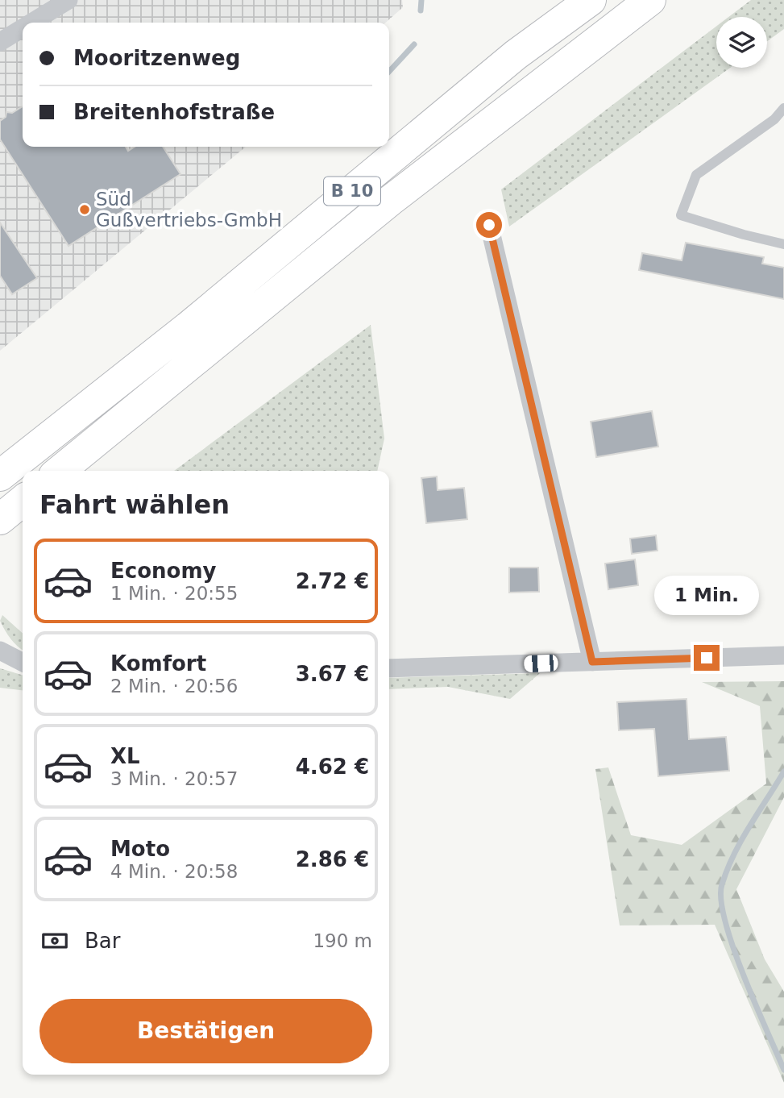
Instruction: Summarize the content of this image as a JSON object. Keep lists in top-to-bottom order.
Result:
{
  "streets": {
    "highway": ["B 10"]
  },
  "places": ["Süd Gußvertriebs-GmbH"],
  "page": {
    "banner": ["Mooritzenweg", "Breitenhofstraße"],
    "heading": "Fahrt wählen",
    "list": [
      {
        "name": "Economy",
        "note": "1 Min. · 20:55",
        "value": "2.72 €"
      },
      {
        "name": "Komfort",
        "note": "2 Min. · 20:56",
        "value": "3.67 €"
      },
      {
        "name": "XL",
        "note": "3 Min. · 20:57",
        "value": "4.62 €"
      },
      {
        "name": "Moto",
        "note": "4 Min. · 20:58",
        "value": "2.86 €"
      }
    ],
    "bubble": "1 Min.",
    "pay": ["Bar", "190 m"],
    "buttons": "Bestätigen"
  }
}
